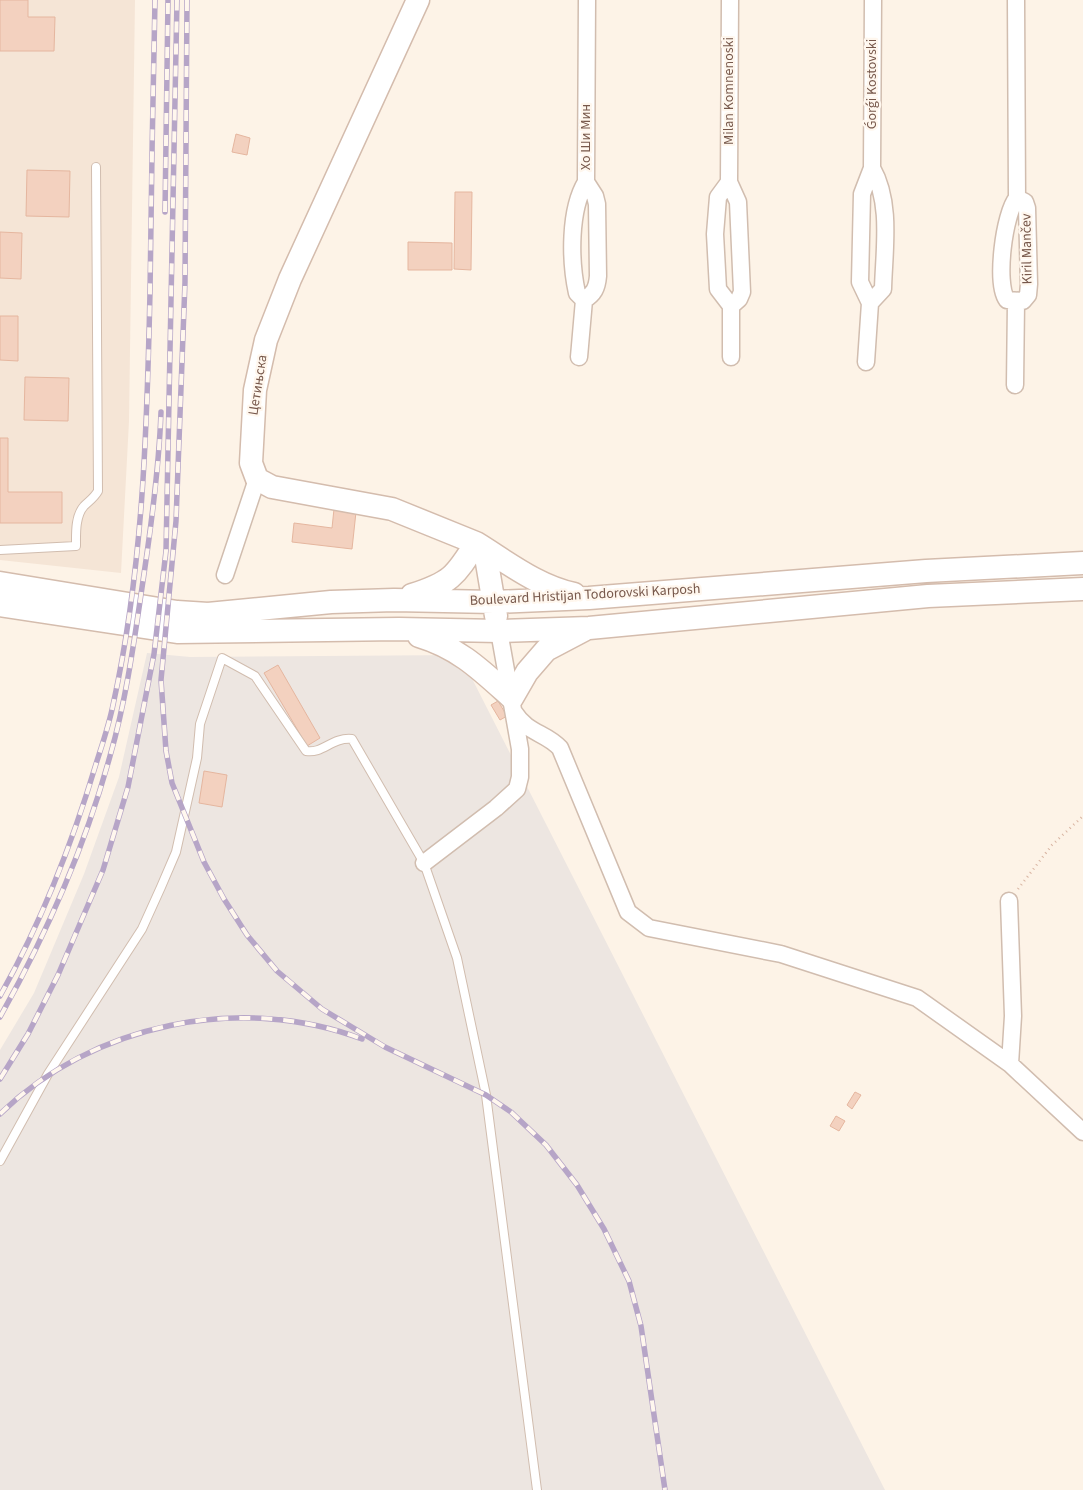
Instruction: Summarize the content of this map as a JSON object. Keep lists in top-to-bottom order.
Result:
{
  "streets": {
    "street": [
      "Ǵorǵi Kostovski",
      "Milan Komnenoski",
      "Хо Ши Мин",
      "Kiril Mančev",
      "Цетињска",
      "Boulevard Hristijan Todorovski Karposh"
    ]
  }
}
